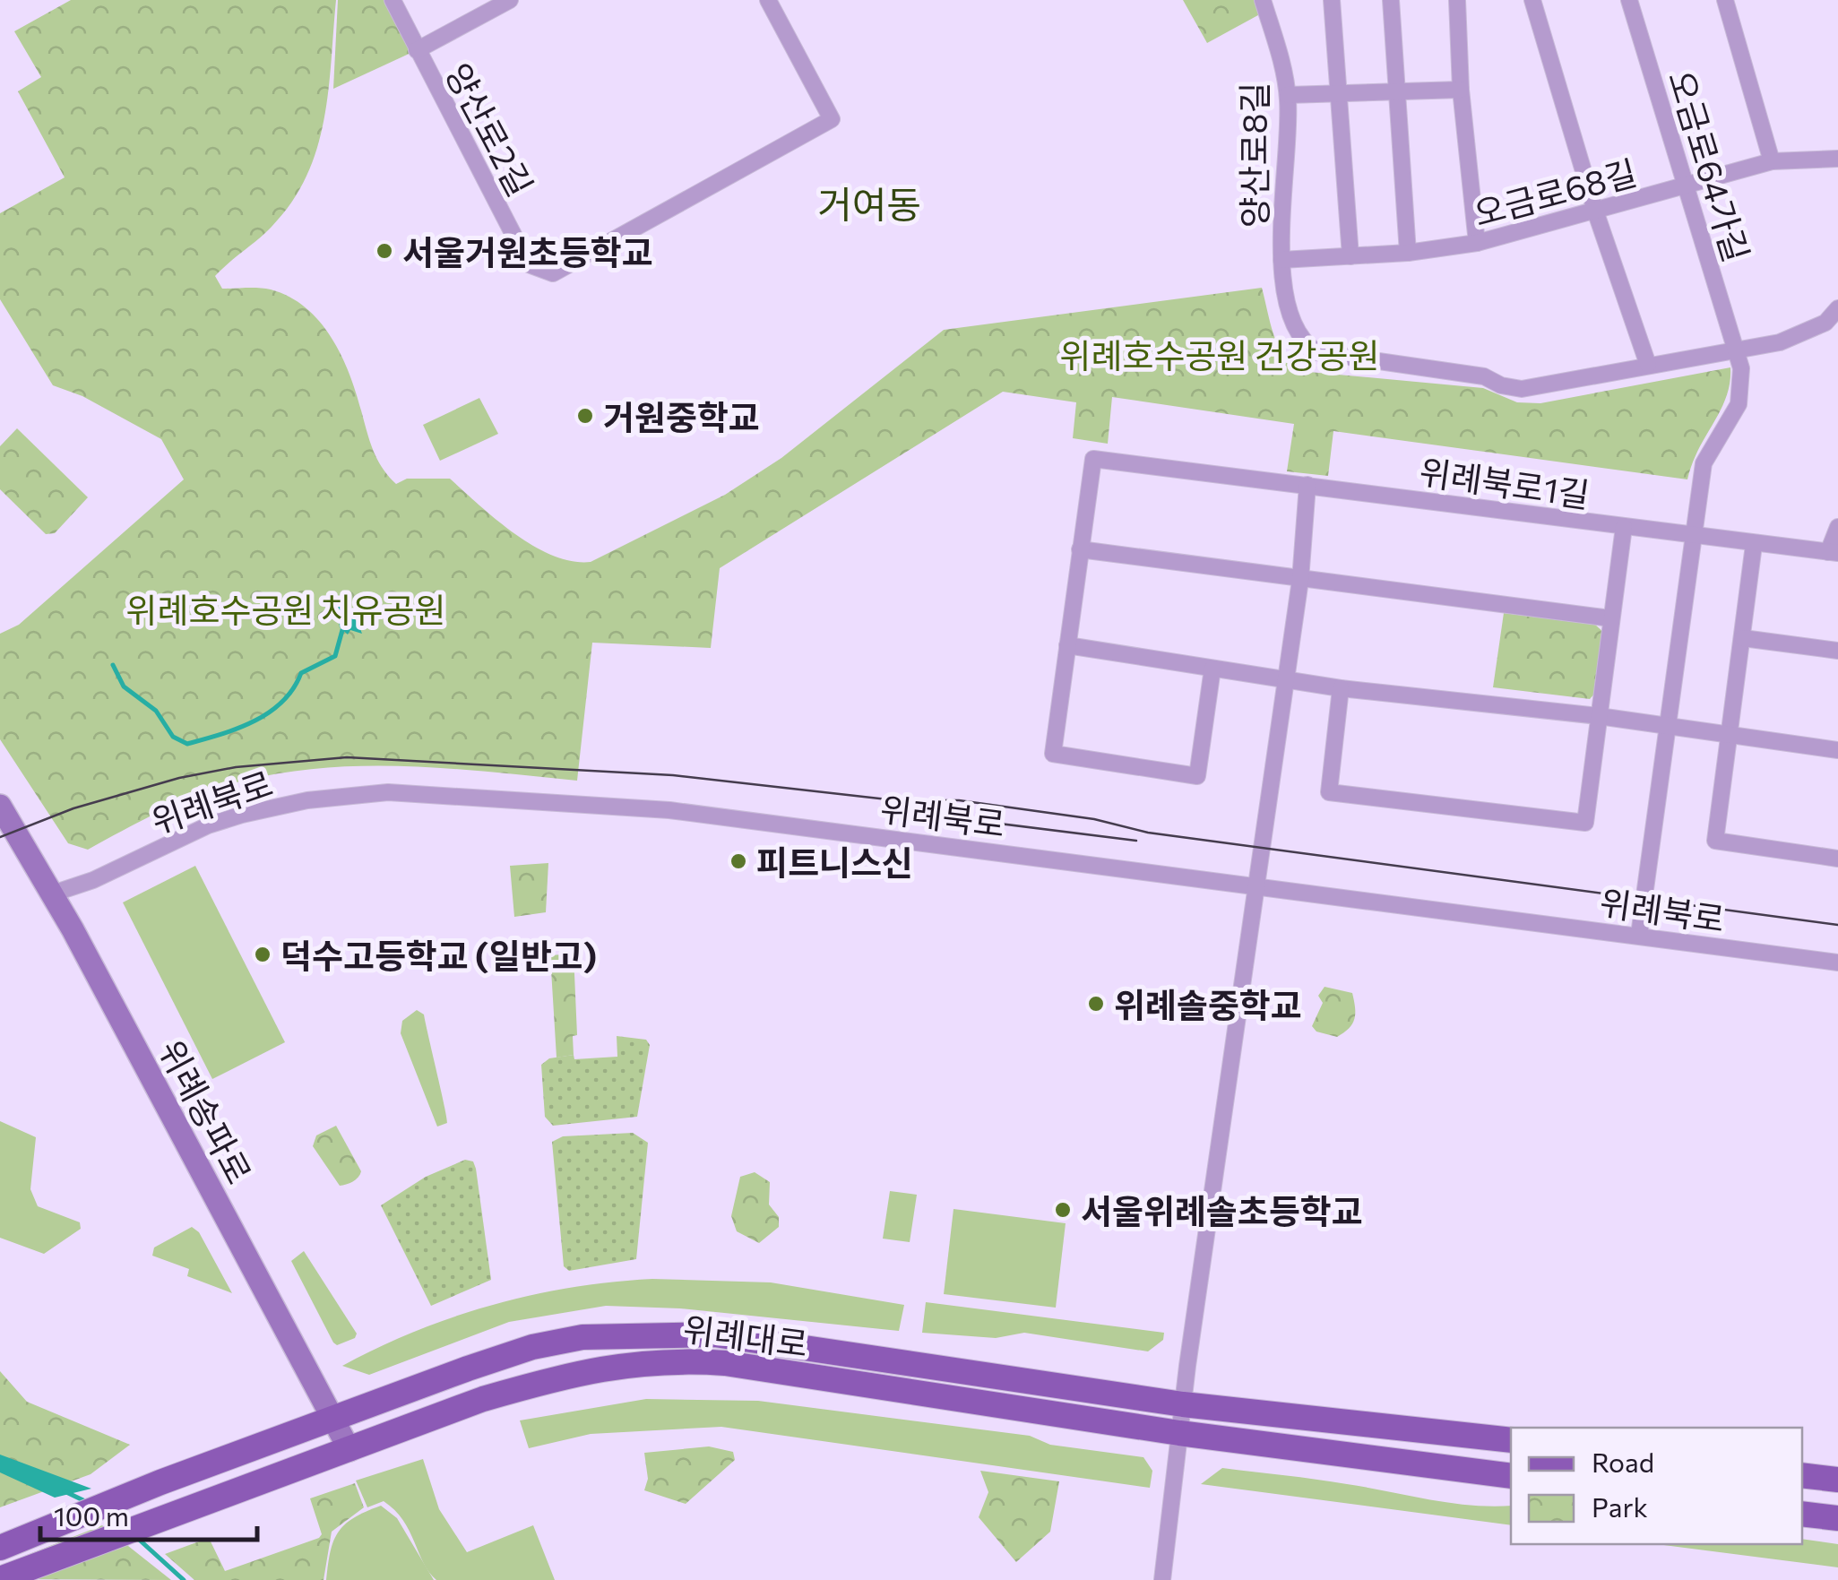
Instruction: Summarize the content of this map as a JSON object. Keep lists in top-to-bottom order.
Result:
{
  "streets": {
    "main road": ["위례송파로", "위례대로"],
    "street": [
      "양산로2길",
      "양산로8길",
      "오금로64가길",
      "오금로68길",
      "위례북로1길",
      "위례북로"
    ]
  },
  "crossings": [
    ["양산로8길", "오금로64가길"],
    ["양산로8길", "오금로68길"],
    ["오금로64가길", "오금로68길"],
    ["오금로64가길", "위례북로1길"],
    ["오금로64가길", "위례북로"],
    ["위례북로", "위례송파로"],
    ["위례송파로", "위례대로"]
  ],
  "districts": ["거여동"],
  "parks": ["위례호수공원 건강공원", "위례호수공원 치유공원"],
  "places": [
    "서울거원초등학교",
    "거원중학교",
    "피트니스신",
    "덕수고등학교 (일반고)",
    "위례솔중학교",
    "서울위례솔초등학교"
  ],
  "legend": ["Road", "Park"],
  "scale_bar": "100 m"
}
